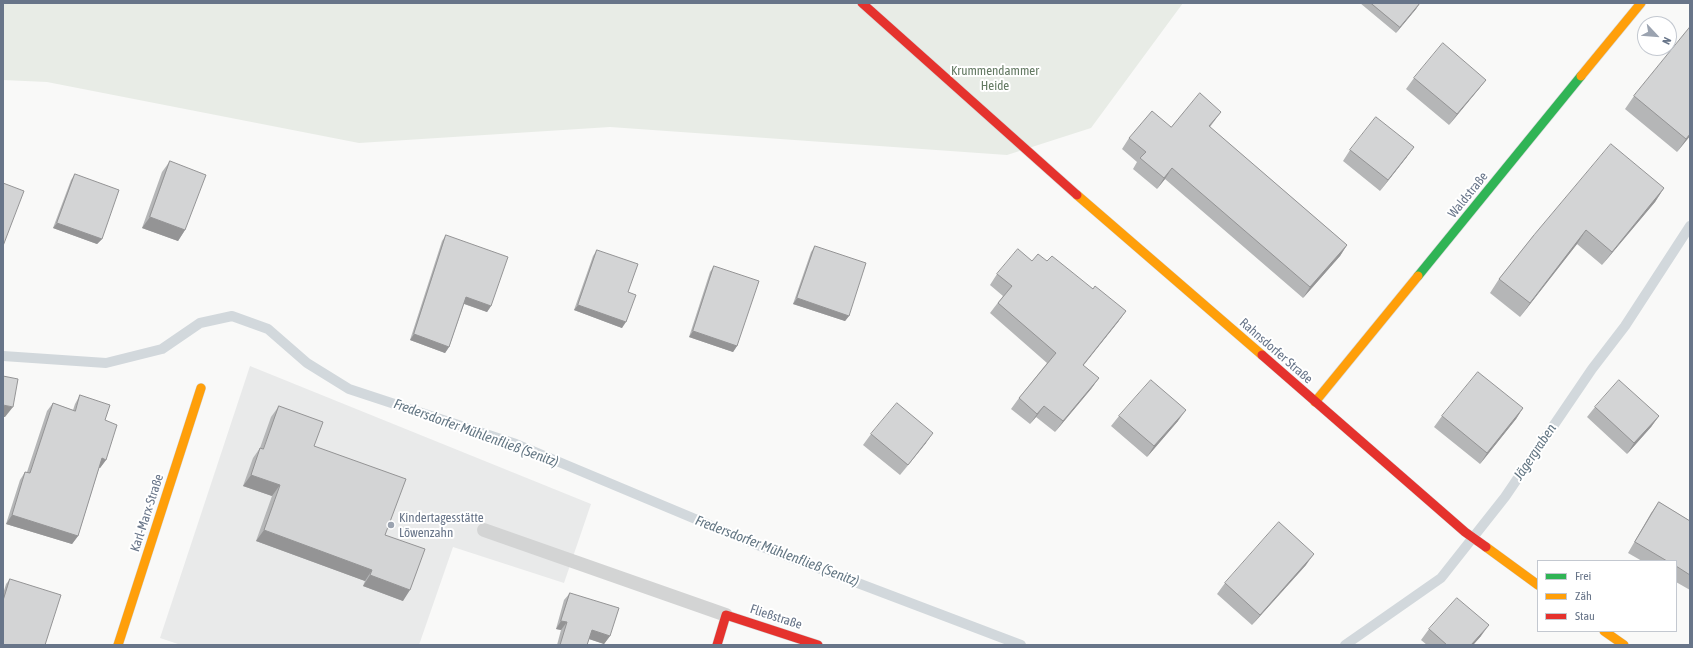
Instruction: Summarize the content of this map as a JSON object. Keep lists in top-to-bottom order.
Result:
{
  "streets": {
    "street": [
      "Waldstraße",
      "Rahnsdorfer Straße",
      "Karl-Marx-Straße",
      "Fließstraße"
    ]
  },
  "crossings": [
    ["Waldstraße", "Rahnsdorfer Straße"]
  ],
  "water": ["Fredersdorfer Mühlenfließ (Senitz)", "Jägergraben"],
  "parks": ["Krummendammer Heide"],
  "places": ["Kindertagesstätte Löwenzahn"],
  "legend": ["Frei", "Zäh", "Stau"],
  "north": "bottom right"
}
